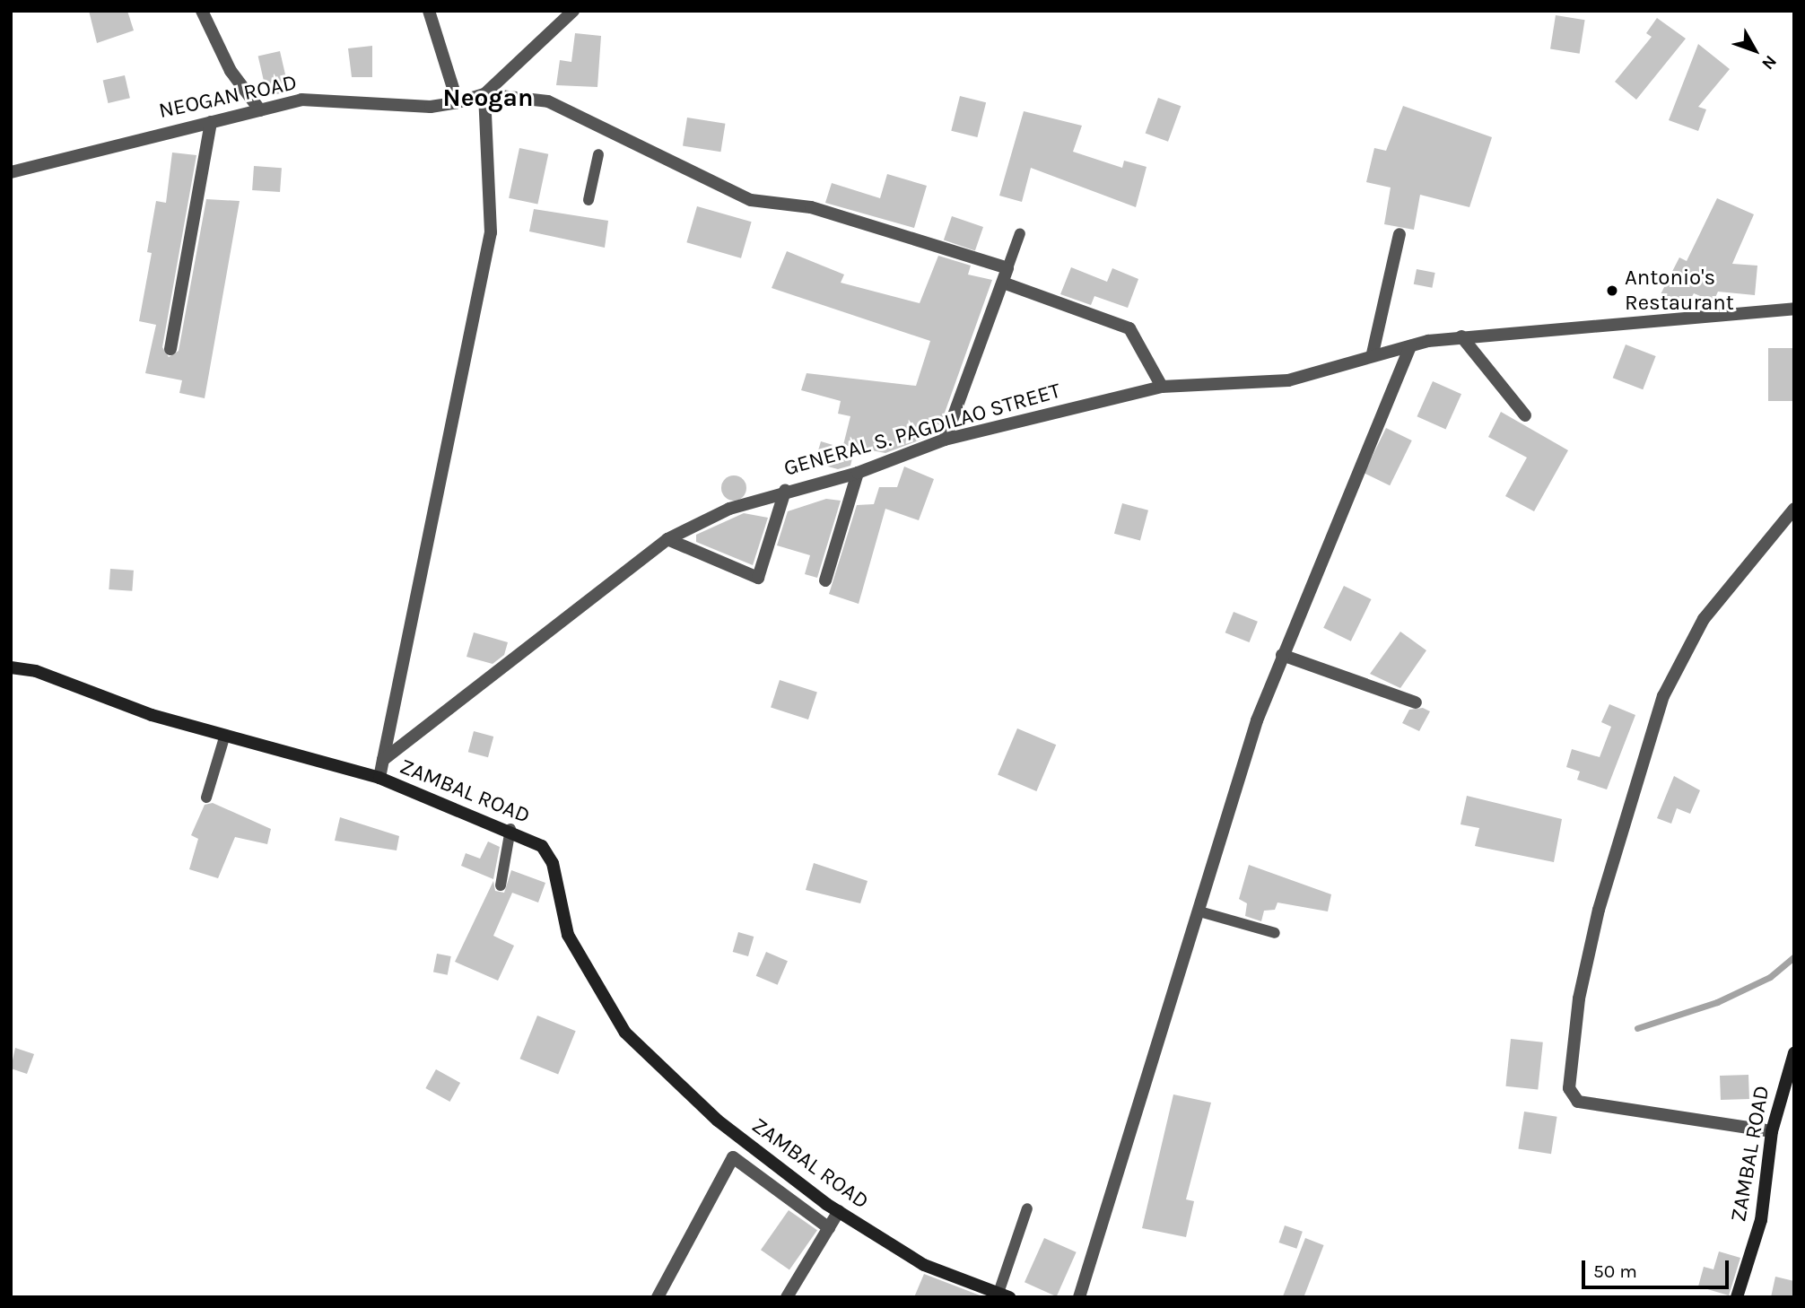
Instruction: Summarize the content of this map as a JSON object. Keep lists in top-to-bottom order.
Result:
{
  "streets": {
    "street": ["NEOGAN ROAD", "GENERAL S. PAGDILAO STREET", "ZAMBAL ROAD"]
  },
  "districts": ["Neogan"],
  "places": ["Antonio's Restaurant"],
  "scale_bar": "50 m",
  "north": "bottom right"
}
